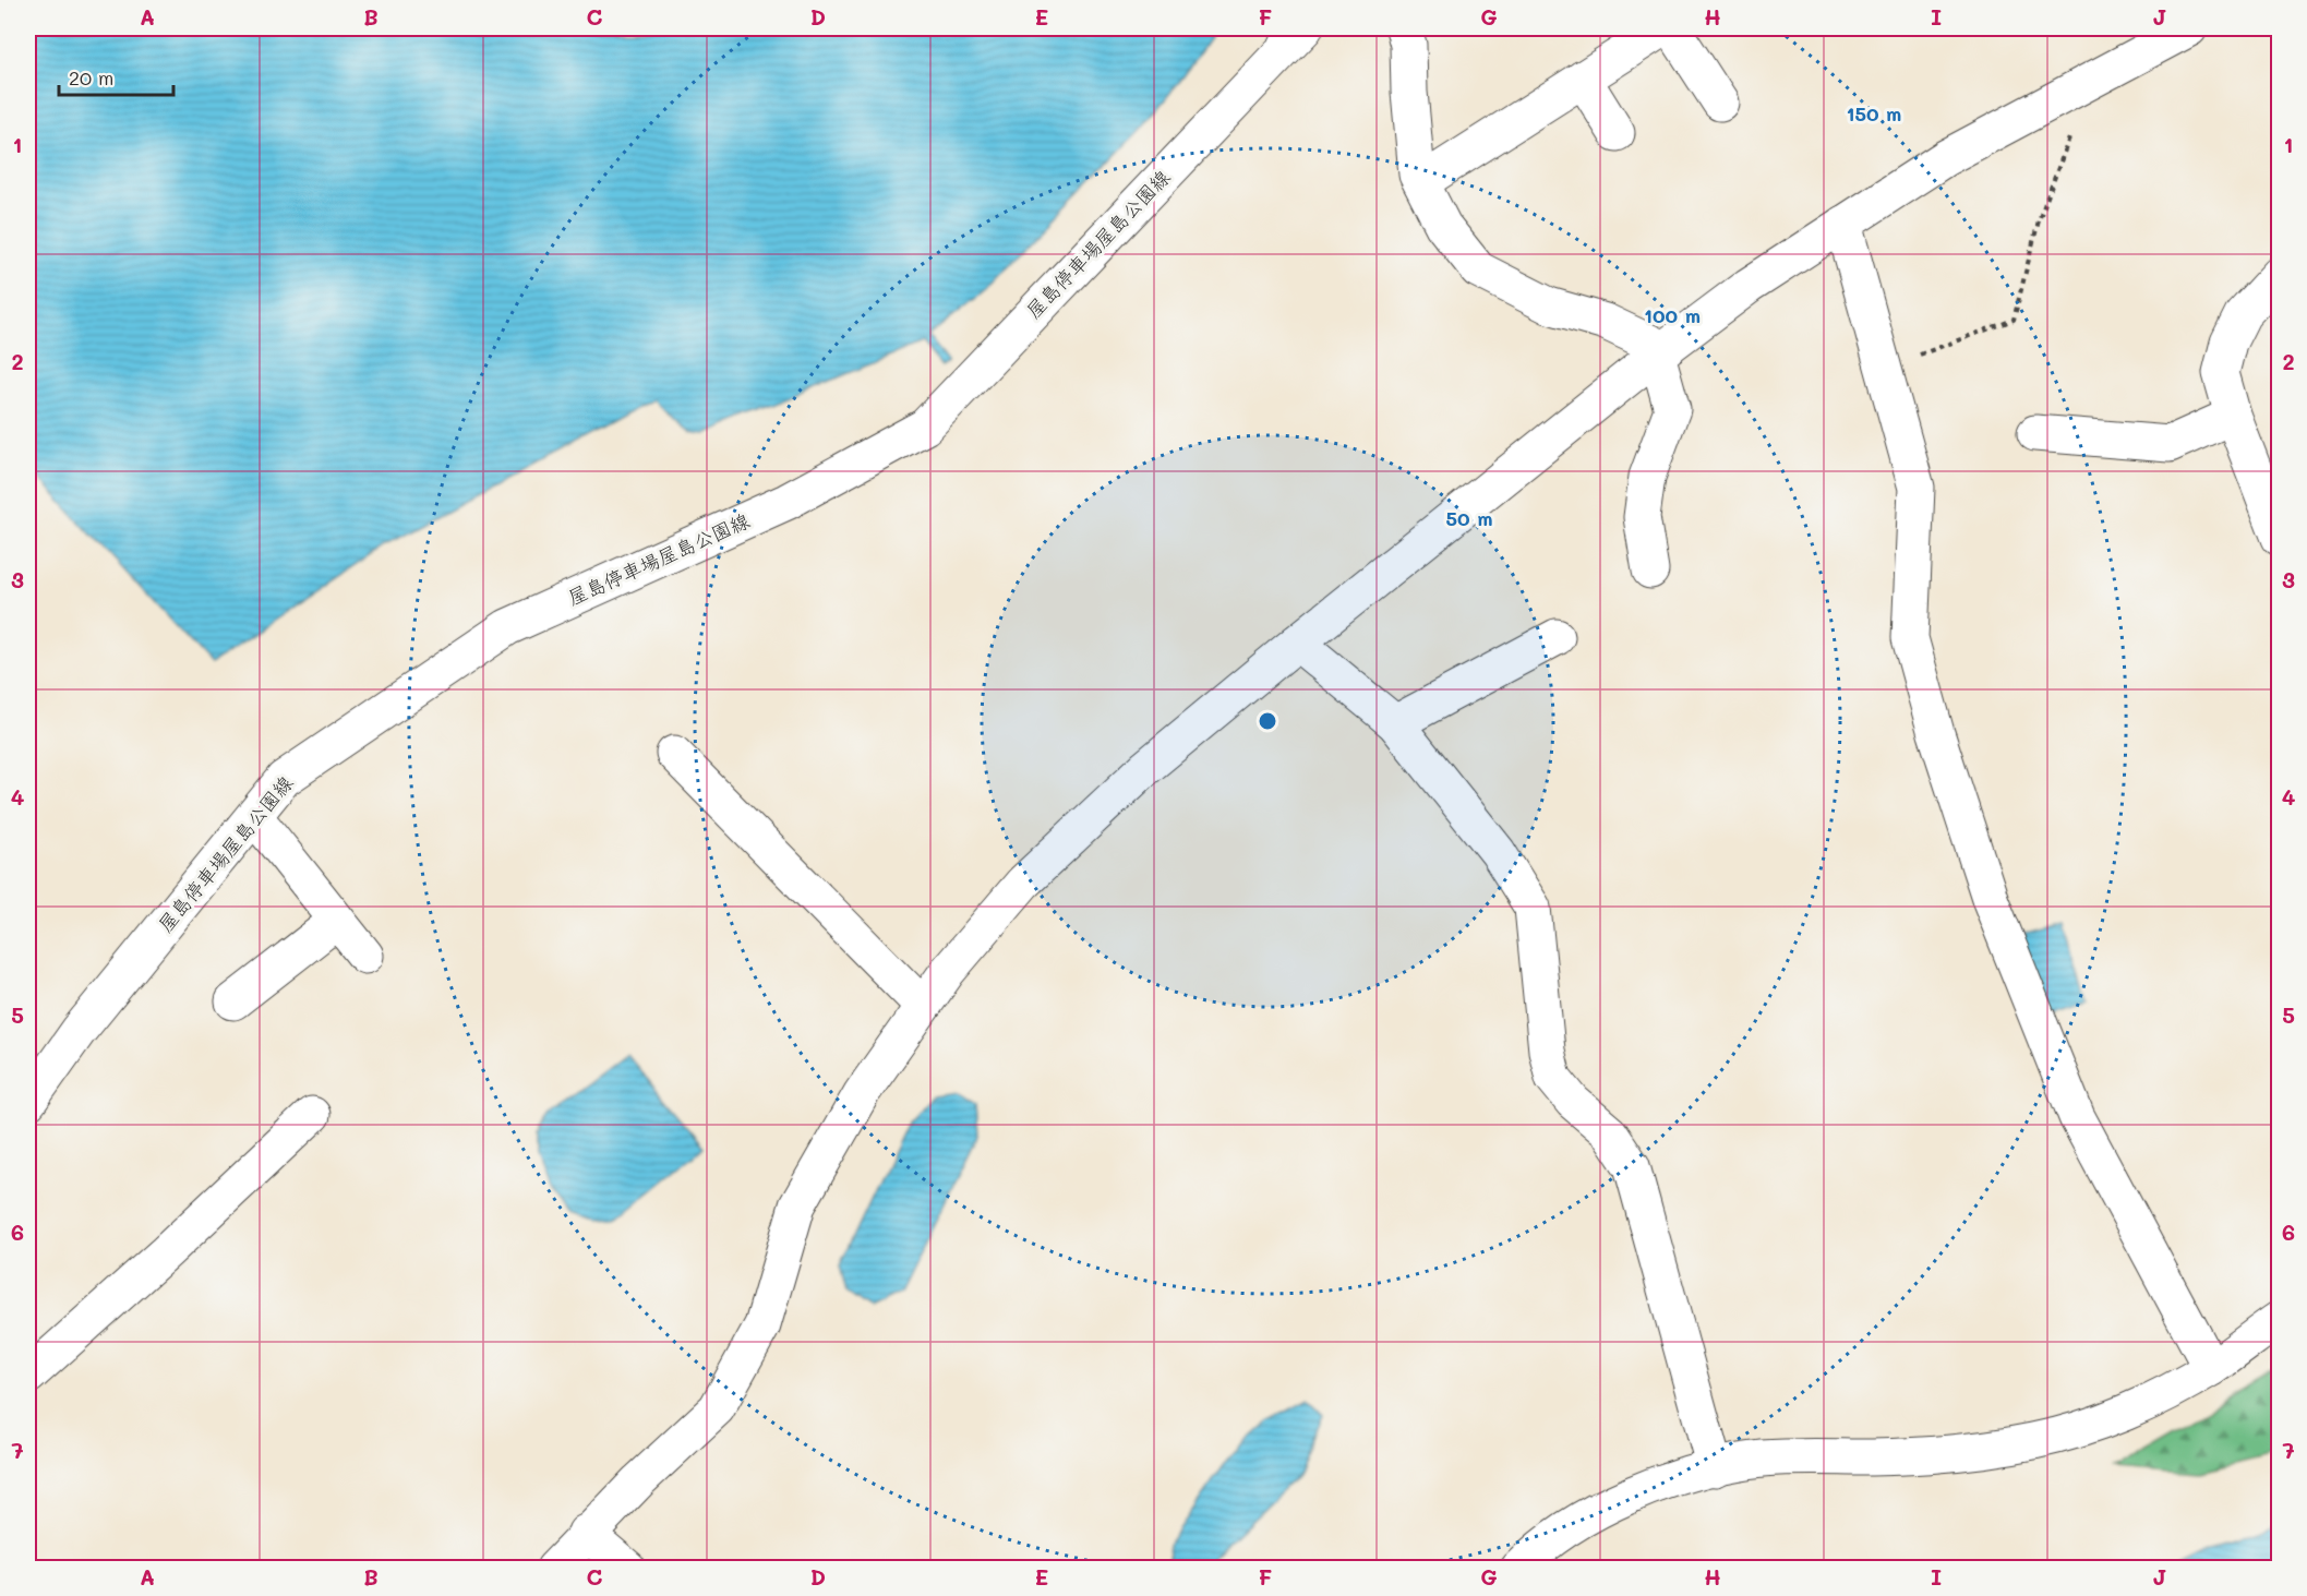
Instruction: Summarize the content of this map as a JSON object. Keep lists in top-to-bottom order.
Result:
{
  "streets": {
    "street": ["屋島停車場屋島公園線"]
  },
  "scale_bar": "20 m",
  "grid": {
    "columns": [
      "A",
      "B",
      "C",
      "D",
      "E",
      "F",
      "G",
      "H",
      "I",
      "J"
    ],
    "rows": [
      "1",
      "2",
      "3",
      "4",
      "5",
      "6",
      "7"
    ]
  },
  "rings": ["150 m", "100 m", "50 m"]
}
